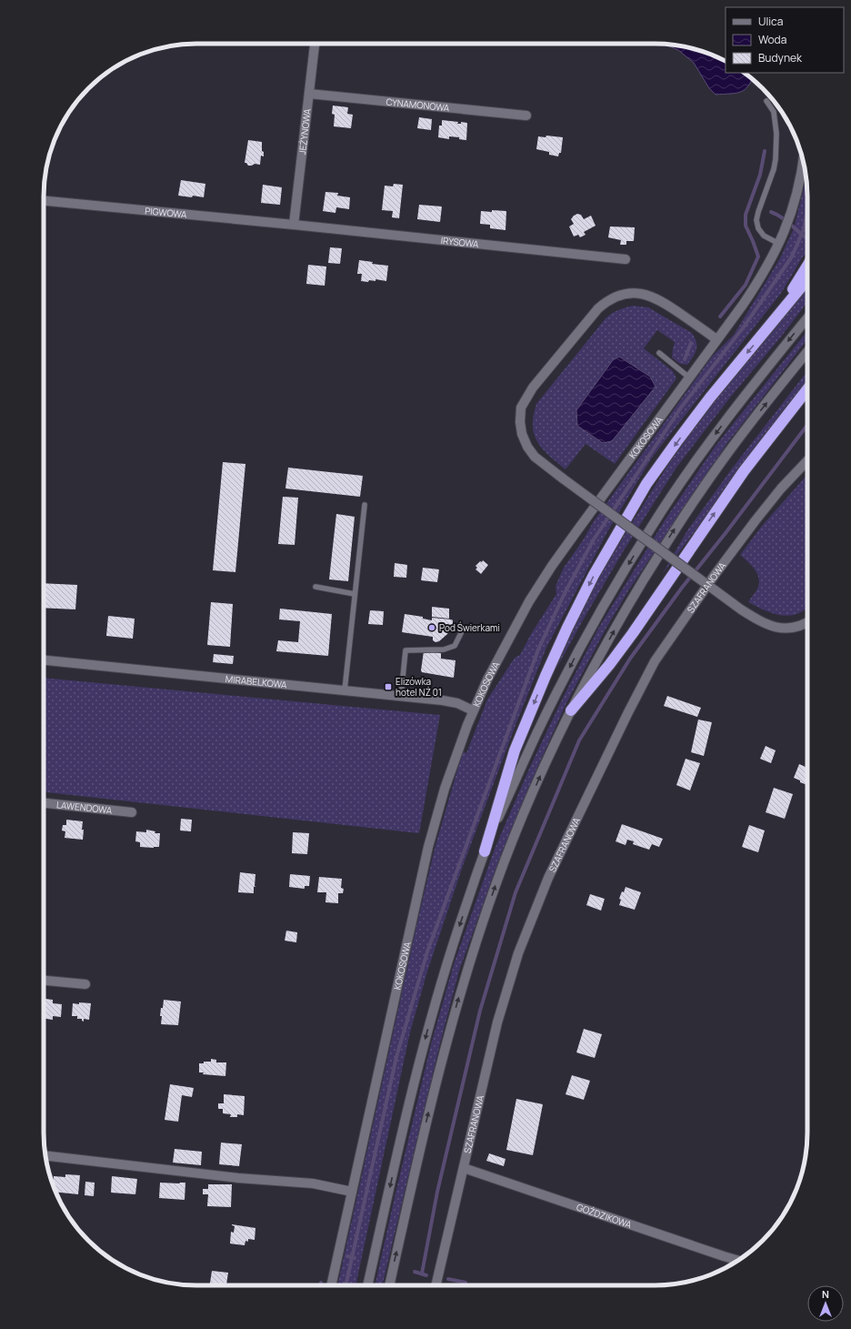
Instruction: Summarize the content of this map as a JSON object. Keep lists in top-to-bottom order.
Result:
{
  "streets": {
    "street": [
      "CYNAMONOWA",
      "JEŻYNOWA",
      "PIGWOWA",
      "IRYSOWA",
      "KOKOSOWA",
      "SZAFRANOWA",
      "MIRABELKOWA",
      "LAWENDOWA",
      "GOŹDZIKOWA"
    ]
  },
  "crossings": [
    ["CYNAMONOWA", "JEŻYNOWA"],
    ["JEŻYNOWA", "PIGWOWA"],
    ["JEŻYNOWA", "IRYSOWA"],
    ["PIGWOWA", "IRYSOWA"],
    ["KOKOSOWA", "MIRABELKOWA"],
    ["SZAFRANOWA", "GOŹDZIKOWA"]
  ],
  "places": {
    "other": ["Pod Świerkami"],
    "transit": ["Elizówka hotel NŻ 01"]
  },
  "legend": ["Ulica", "Woda", "Budynek"],
  "north": "top"
}
